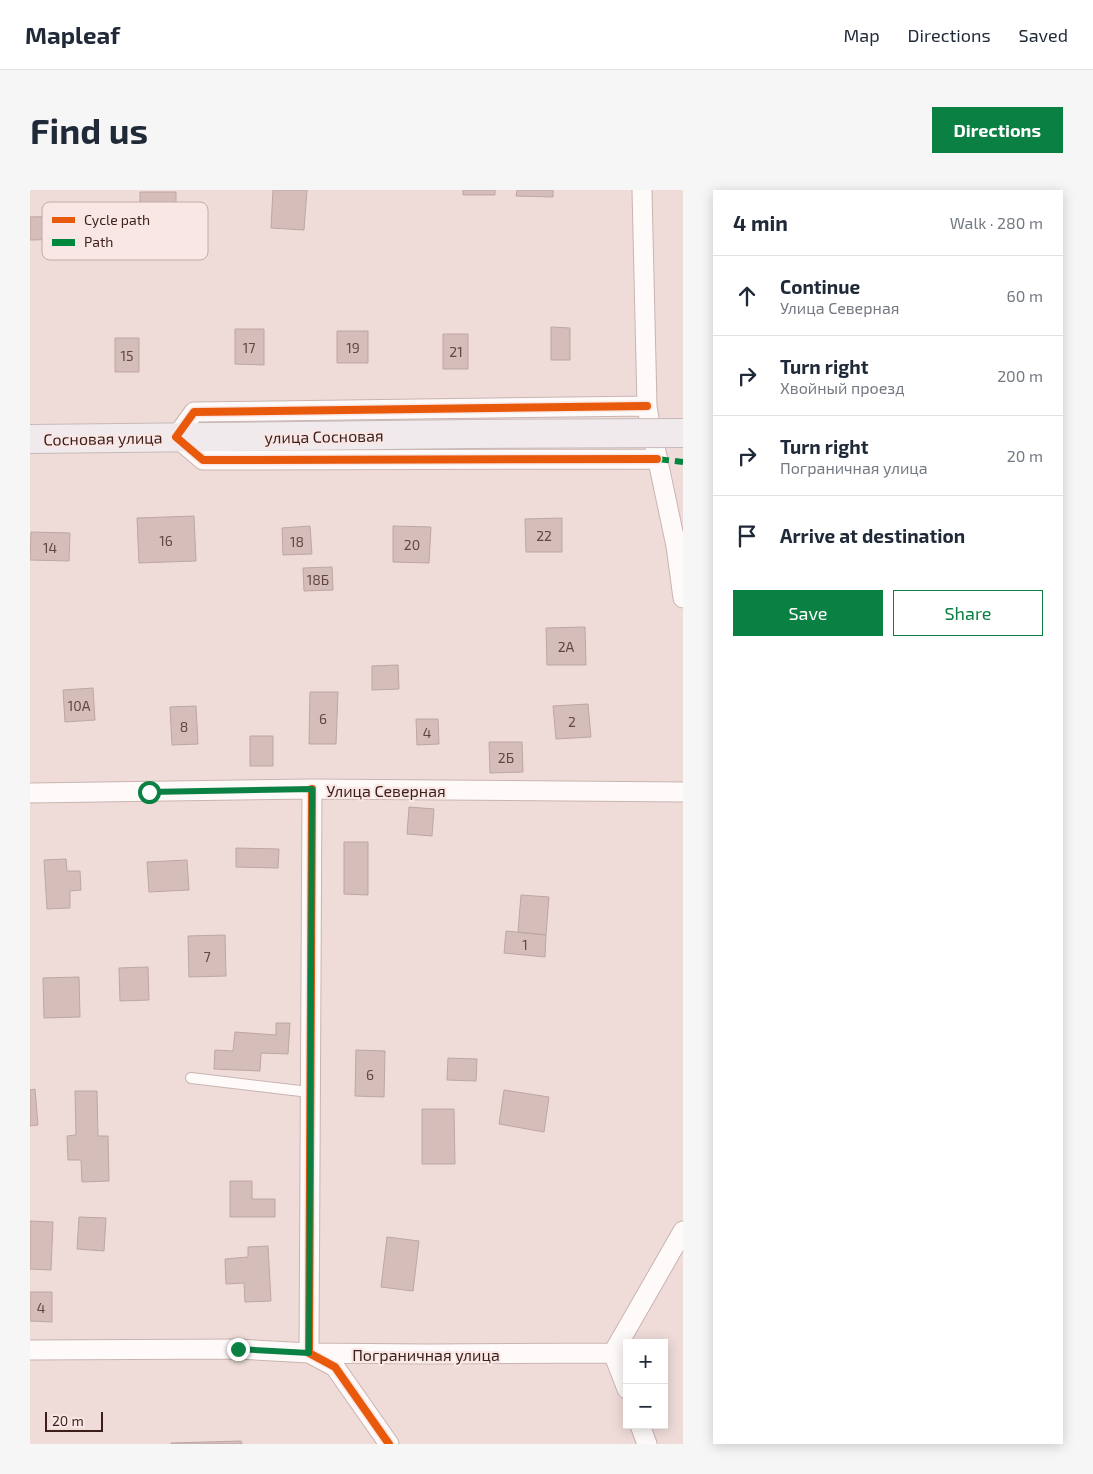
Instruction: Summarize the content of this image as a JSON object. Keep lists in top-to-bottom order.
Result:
{
  "streets": {
    "main road": ["улица Сосновая", "Сосновая улица"],
    "street": ["Улица Северная", "Пограничная улица"]
  },
  "crossings": [
    ["улица Сосновая", "Сосновая улица"]
  ],
  "house_numbers": [
    "17",
    "19",
    "21",
    "15",
    "22",
    "16",
    "18",
    "20",
    "14",
    "18Б",
    "2А",
    "10А",
    "6",
    "2",
    "8",
    "4",
    "2Б",
    "1",
    "7",
    "6",
    "4"
  ],
  "legend": ["Cycle path", "Path"],
  "scale_bar": "20 m",
  "page": {
    "header": "Mapleaf",
    "nav": ["Map", "Directions", "Saved"],
    "buttons": [
      "Directions",
      ["Save", "Share"]
    ],
    "title": "Find us",
    "heading": ["4 min", "Walk · 280 m"],
    "list": [
      ["Continue", "Улица Северная", "60 m"],
      ["Turn right", "Хвойный проезд", "200 m"],
      ["Turn right", "Пограничная улица", "20 m"],
      "Arrive at destination"
    ],
    "map_buttons": ["+", "−"],
    "scale": "20 m"
  }
}
